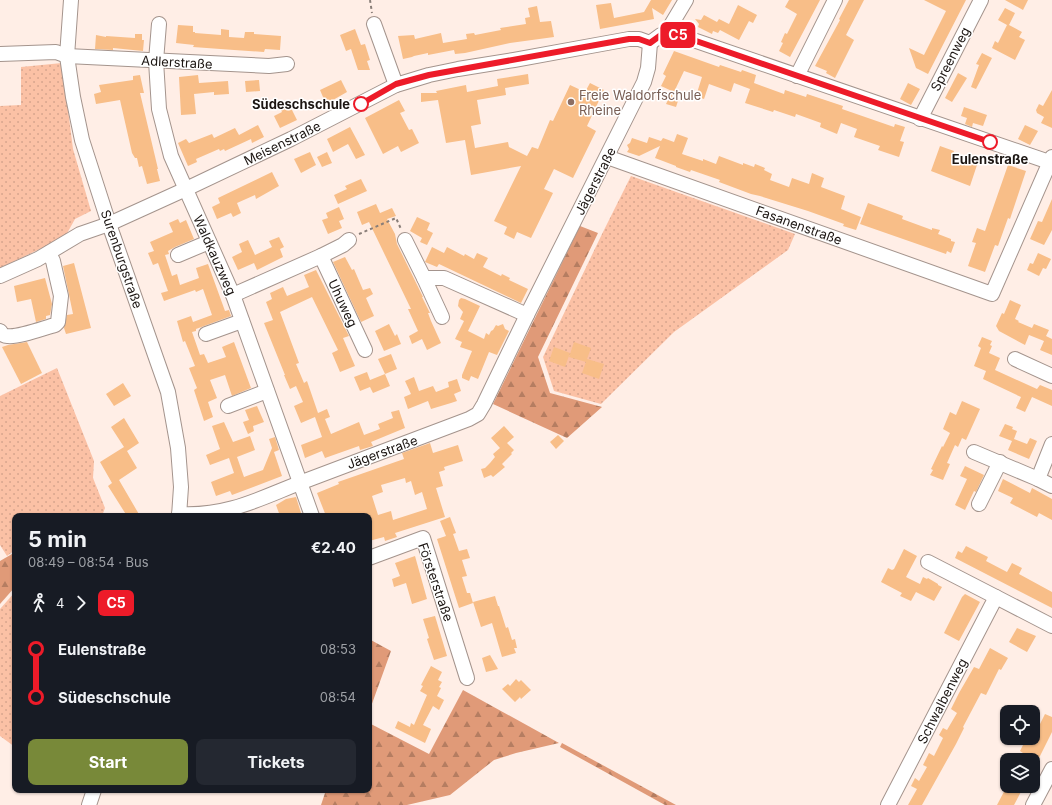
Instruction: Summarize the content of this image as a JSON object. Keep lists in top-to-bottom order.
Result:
{
  "streets": {
    "street": [
      "Spreenweg",
      "Adlerstraße",
      "Meisenstraße",
      "Jägerstraße",
      "Fasanenstraße",
      "Waldkauzweg",
      "Surenburgstraße",
      "Uhuweg",
      "Försterstraße",
      "Schwalbenweg"
    ]
  },
  "crossings": [
    ["Adlerstraße", "Waldkauzweg"],
    ["Adlerstraße", "Surenburgstraße"],
    ["Meisenstraße", "Jägerstraße"],
    ["Meisenstraße", "Waldkauzweg"],
    ["Meisenstraße", "Surenburgstraße"],
    ["Jägerstraße", "Fasanenstraße"],
    ["Jägerstraße", "Waldkauzweg"]
  ],
  "places": ["Freie Waldorfschule Rheine", "Südeschschule", "Eulenstraße"],
  "lines": ["bus line C5"],
  "page": {
    "on_map": "C5",
    "heading": ["5 min", "08:49 – 08:54 · Bus", "€2.40"],
    "legs": ["4", "C5"],
    "list": [
      {
        "name": "Eulenstraße",
        "value": "08:53"
      },
      {
        "name": "Südeschschule",
        "value": "08:54"
      }
    ],
    "buttons": ["Start", "Tickets"]
  }
}
